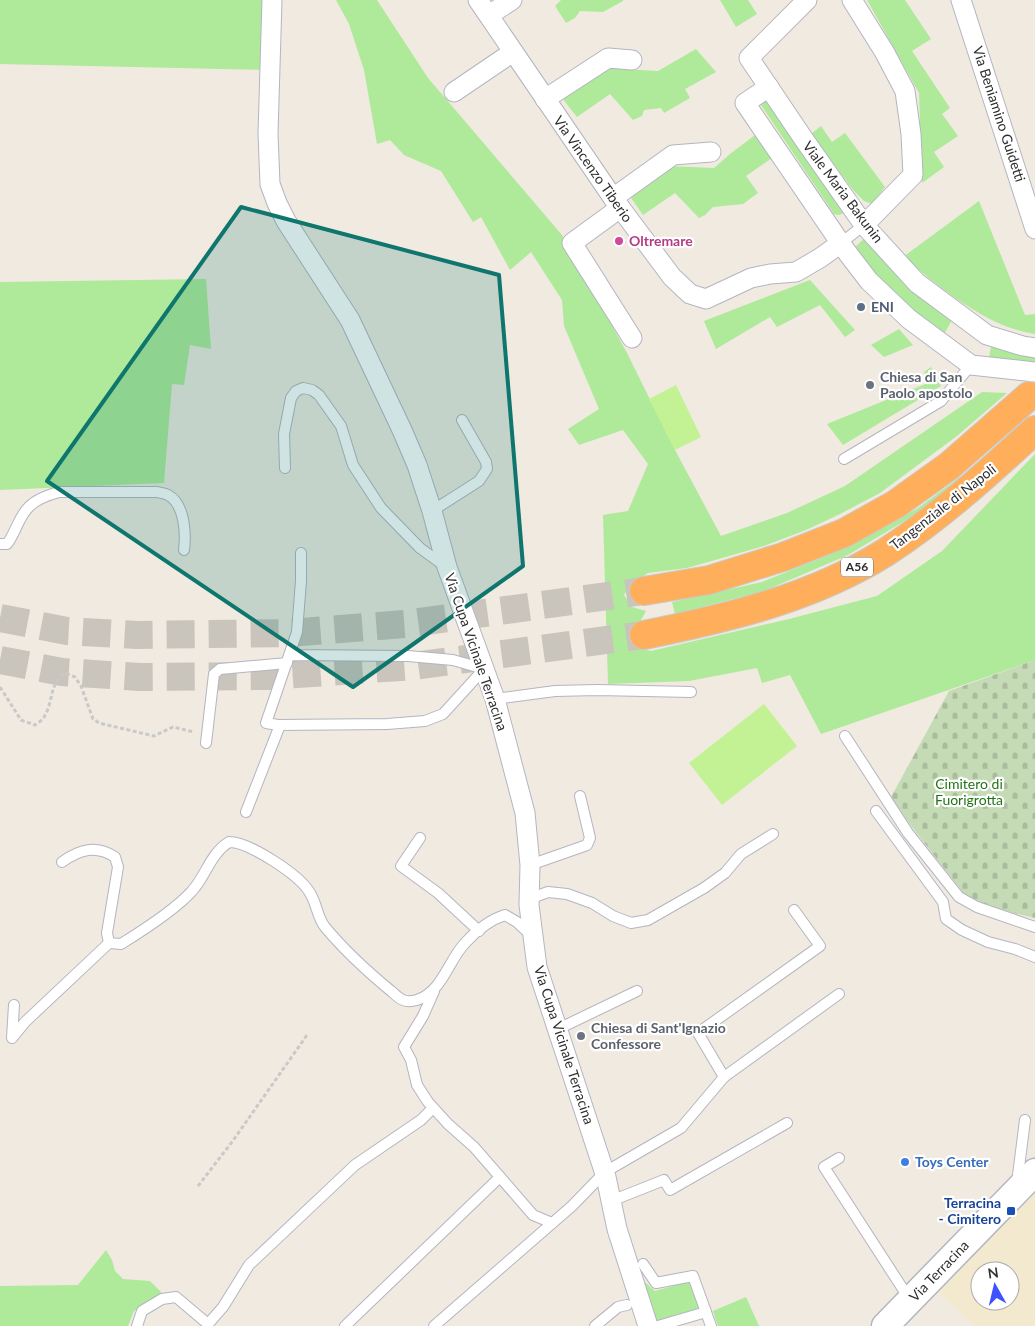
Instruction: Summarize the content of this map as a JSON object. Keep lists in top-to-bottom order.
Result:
{
  "streets": {
    "highway": ["Tangenziale di Napoli", "A56"],
    "main road": ["Via Terracina"],
    "street": [
      "Via Beniamino Guidetti",
      "Via Vincenzo Tiberio",
      "Viale Maria Bakunin",
      "Via Cupa Vicinale Terracina"
    ]
  },
  "crossings": [
    ["Via Vincenzo Tiberio", "Viale Maria Bakunin"]
  ],
  "parks": ["Cimitero di Fuorigrotta"],
  "places": {
    "other": [
      "Oltremare",
      "ENI",
      "Chiesa di San Paolo apostolo",
      "Chiesa di Sant'Ignazio Confessore",
      "Toys Center"
    ],
    "transit": ["Terracina - Cimitero"]
  },
  "north": "top"
}
